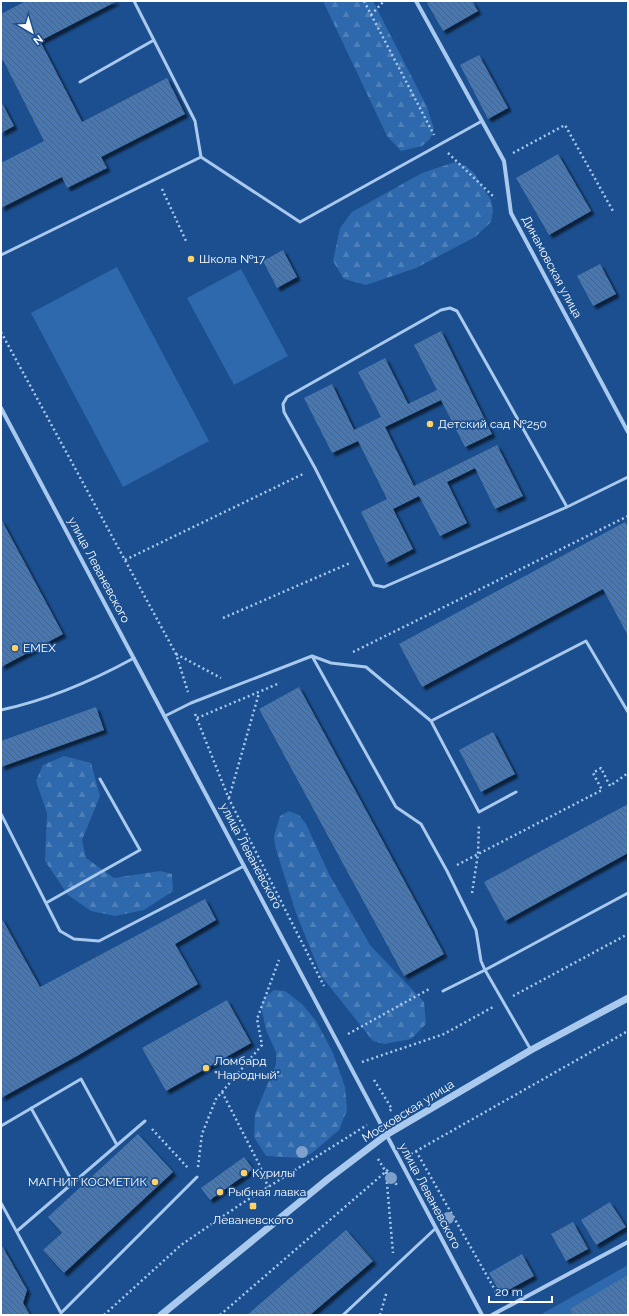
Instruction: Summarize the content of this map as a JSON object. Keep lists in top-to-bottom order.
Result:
{
  "streets": {
    "street": ["Динамовская улица", "улица Леваневского", "Московская улица"]
  },
  "crossings": [
    ["улица Леваневского", "Московская улица"]
  ],
  "places": {
    "other": [
      "Школа №17",
      "Детский сад №250",
      "EMEX",
      "Ломбард \"Народный\"",
      "Курилы",
      "МАГНИТ КОСМЕТИК",
      "Рыбная лавка"
    ],
    "transit": ["Леваневского"]
  },
  "scale_bar": "20 m",
  "north": "bottom right"
}
